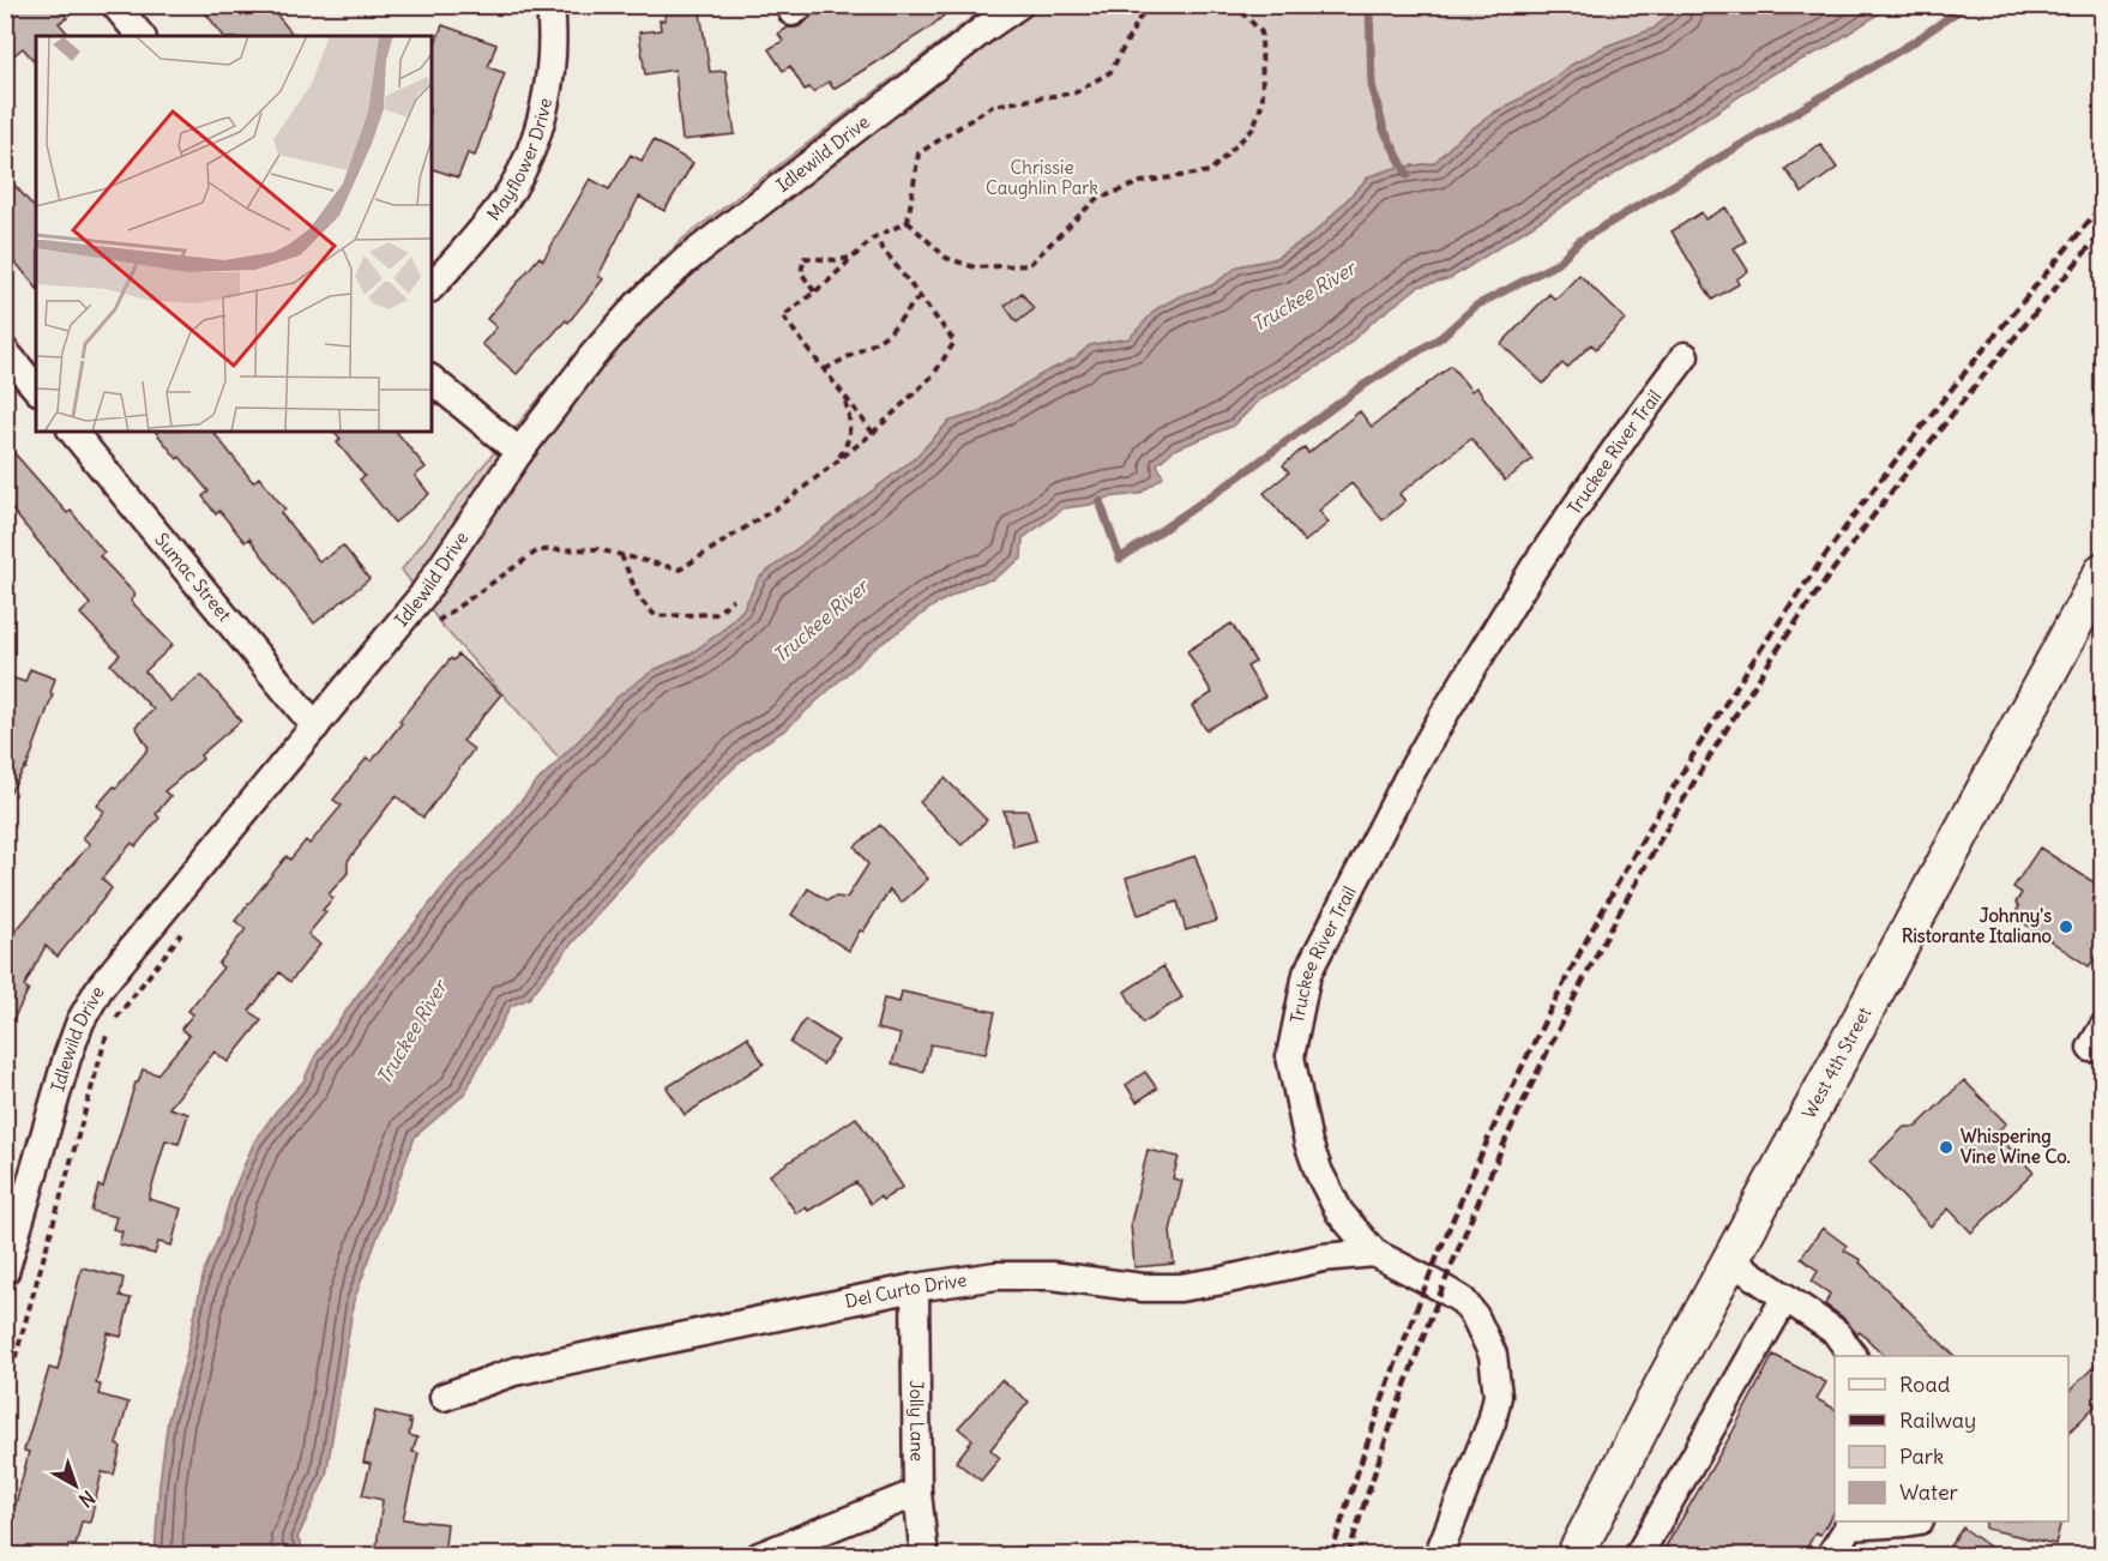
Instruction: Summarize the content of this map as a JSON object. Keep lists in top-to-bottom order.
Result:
{
  "streets": {
    "main road": ["West 4th Street"],
    "street": [
      "Idlewild Drive",
      "Mayflower Drive",
      "Truckee River Trail",
      "Sumac Street",
      "Del Curto Drive",
      "Jolly Lane"
    ]
  },
  "crossings": [
    ["Idlewild Drive", "Sumac Street"],
    ["Truckee River Trail", "Del Curto Drive"],
    ["Del Curto Drive", "Jolly Lane"]
  ],
  "water": ["Truckee River"],
  "parks": ["Chrissie Caughlin Park"],
  "places": ["Johnny's Ristorante Italiano", "Whispering Vine Wine Co."],
  "legend": [
    "Road",
    "Railway",
    "Park",
    "Water"
  ],
  "north": "bottom right"
}
